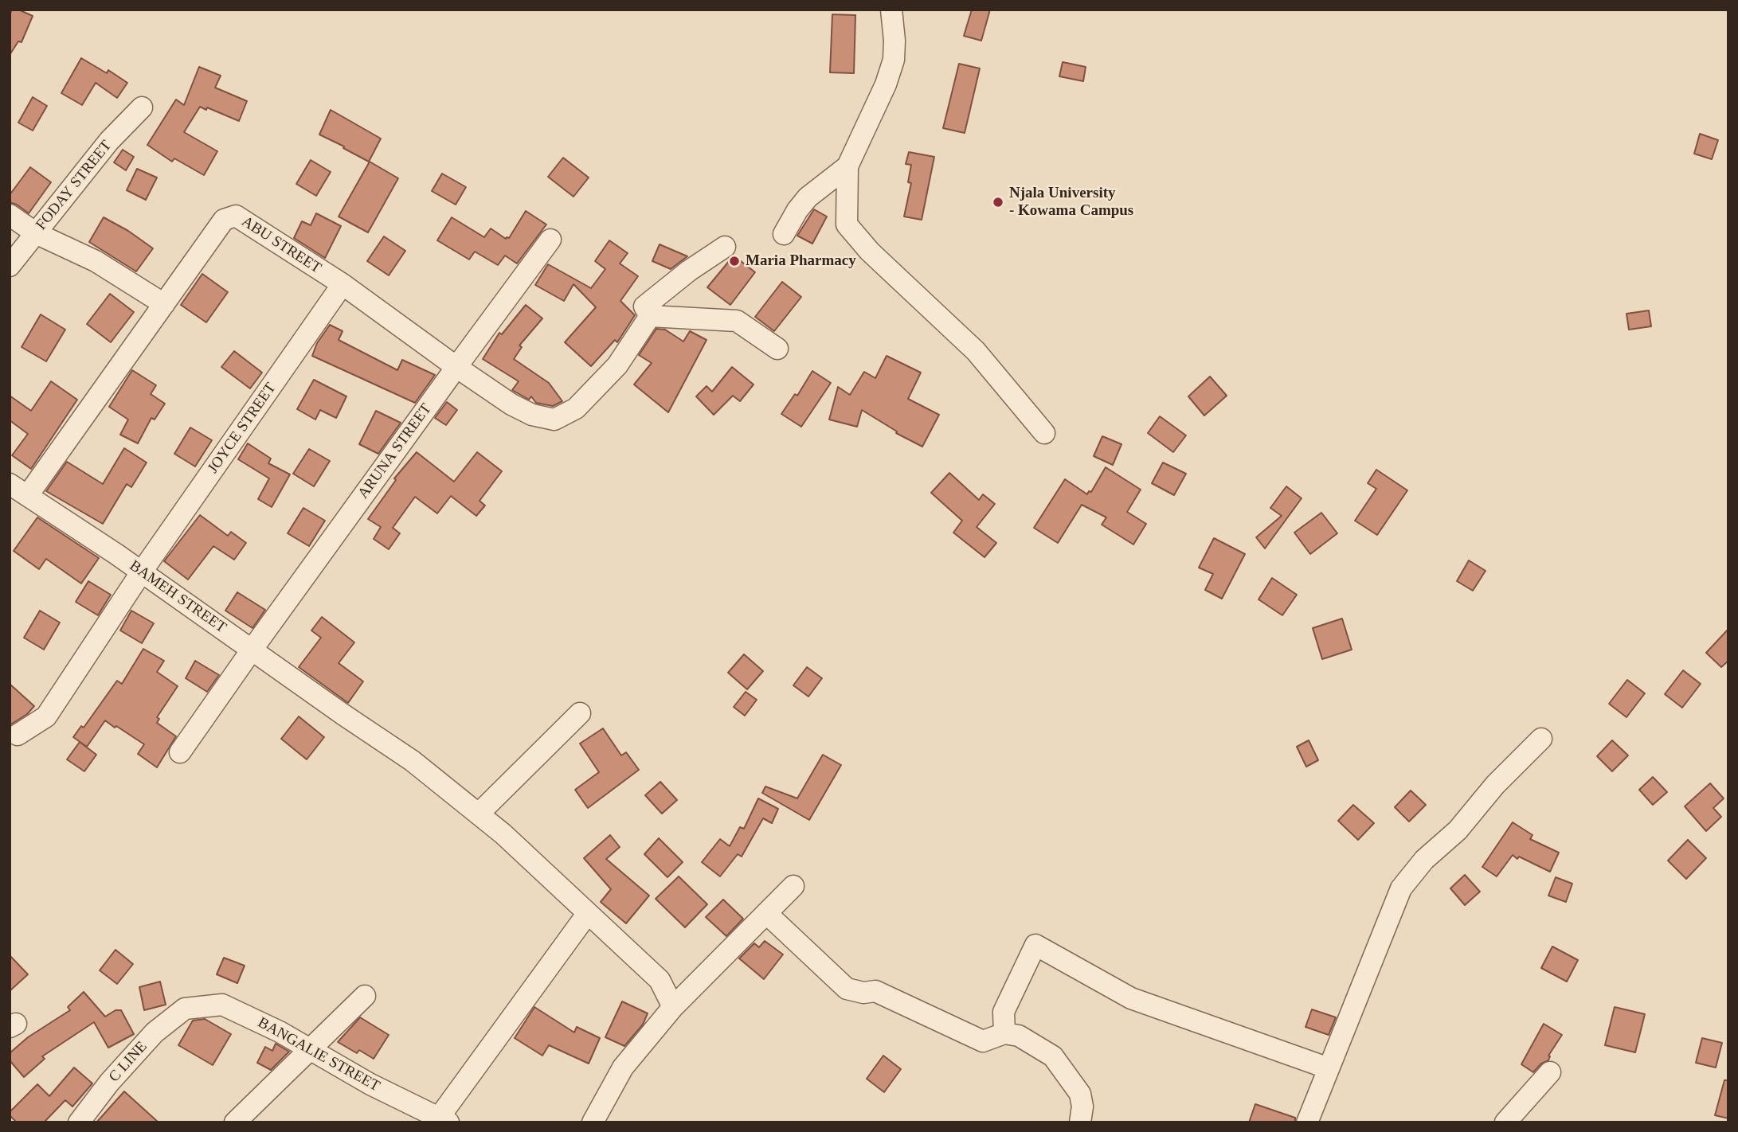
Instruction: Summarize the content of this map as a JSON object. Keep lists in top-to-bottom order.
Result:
{
  "streets": {
    "street": [
      "FODAY STREET",
      "ABU STREET",
      "JOYCE STREET",
      "ARUNA STREET",
      "BAMEH STREET",
      "BANGALIE STREET",
      "C LINE"
    ]
  },
  "crossings": [
    ["ABU STREET", "JOYCE STREET"],
    ["ABU STREET", "ARUNA STREET"],
    ["ABU STREET", "BAMEH STREET"],
    ["JOYCE STREET", "BAMEH STREET"],
    ["ARUNA STREET", "BAMEH STREET"],
    ["BANGALIE STREET", "C LINE"]
  ],
  "places": ["Njala University - Kowama Campus", "Maria Pharmacy"]
}
